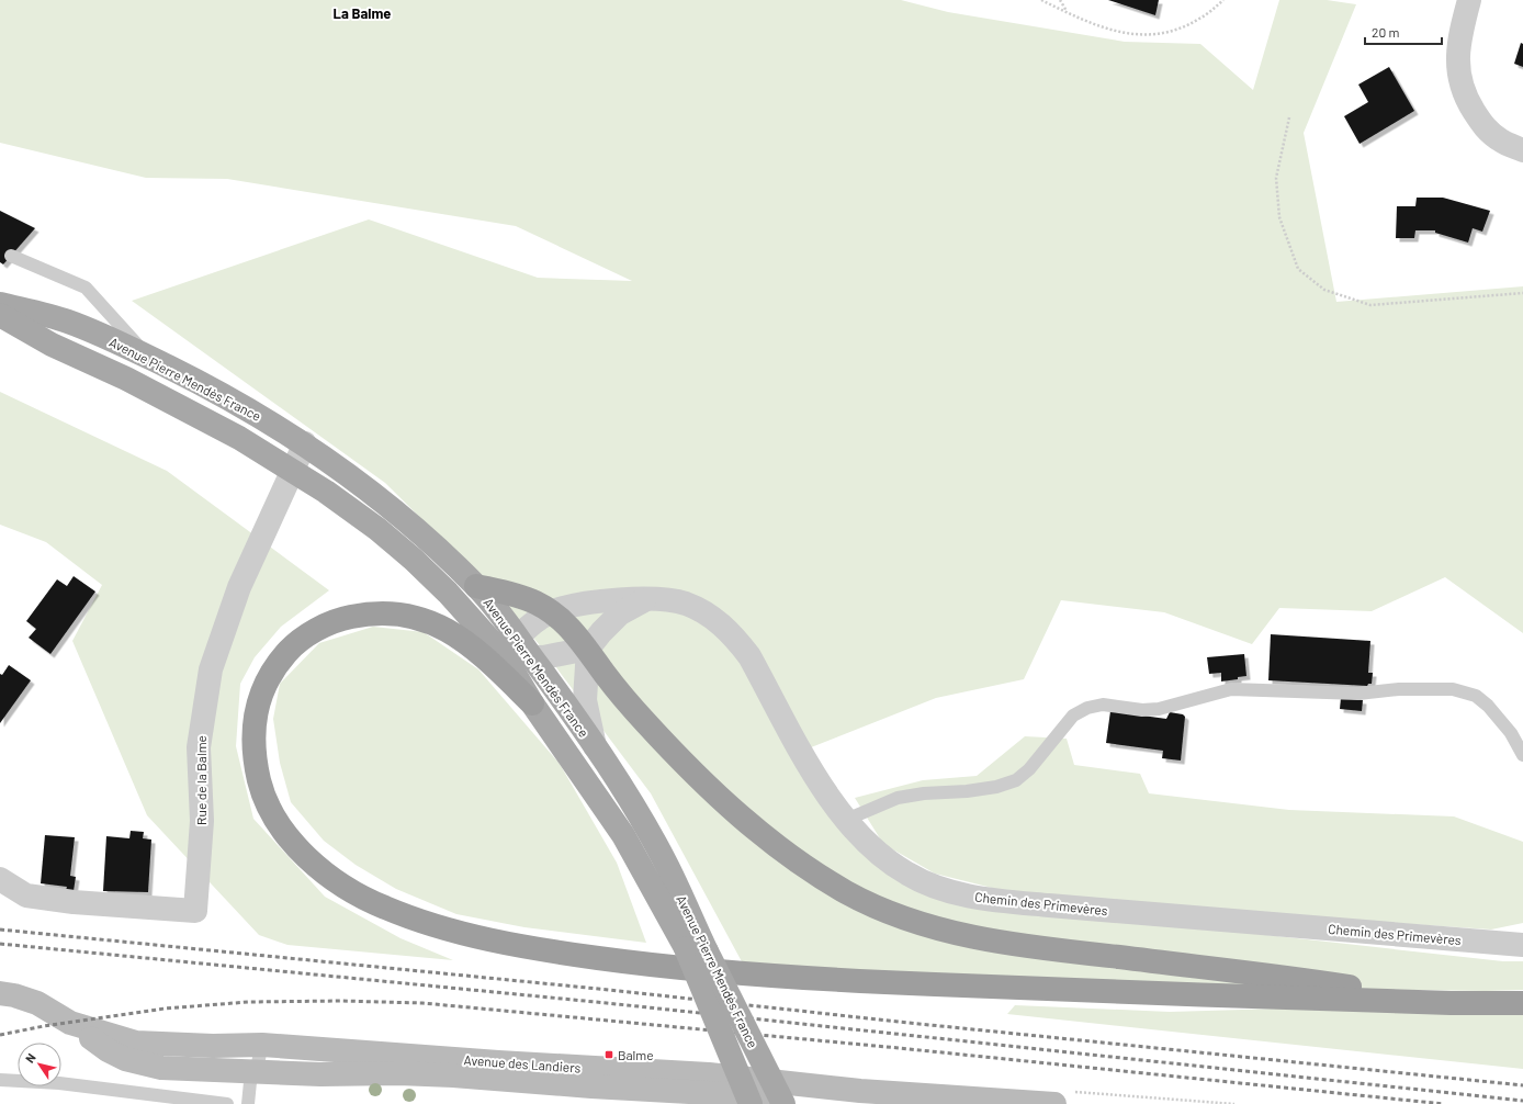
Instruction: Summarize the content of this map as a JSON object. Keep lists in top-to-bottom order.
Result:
{
  "streets": {
    "main road": ["Avenue Pierre Mendès France", "Avenue des Landiers"],
    "street": ["Rue de la Balme", "Chemin des Primevères"]
  },
  "crossings": [
    ["Avenue Pierre Mendès France", "Rue de la Balme"],
    ["Avenue Pierre Mendès France", "Chemin des Primevères"]
  ],
  "districts": ["La Balme"],
  "places": {
    "transit": ["Balme"]
  },
  "scale_bar": "20 m",
  "north": "top left"
}
